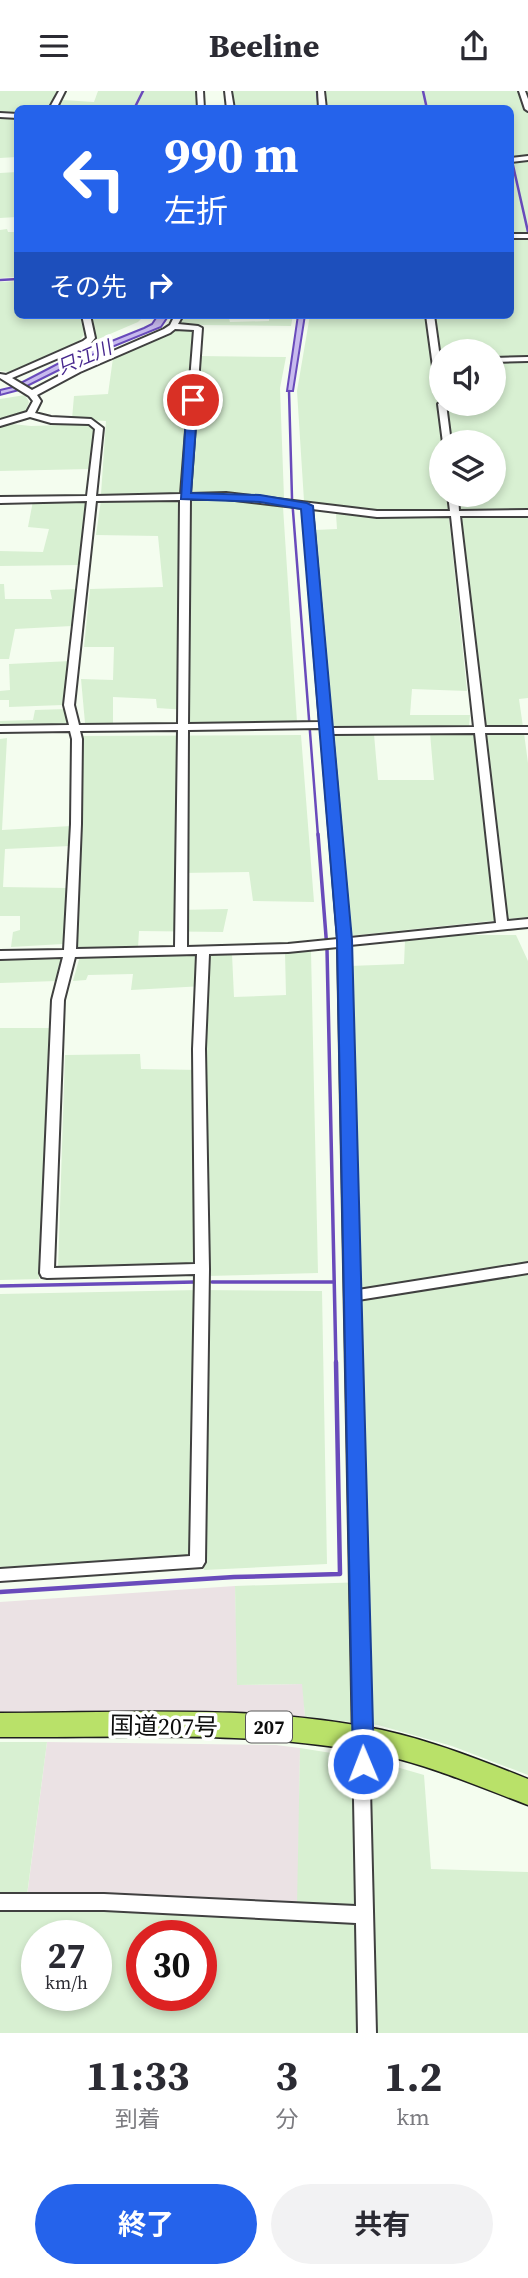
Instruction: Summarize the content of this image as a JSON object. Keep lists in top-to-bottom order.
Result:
{
  "streets": {
    "highway": ["国道207号", "207"]
  },
  "water": ["只江川"],
  "page": {
    "header": "Beeline",
    "turn": ["990 m", "左折"],
    "then": "その先",
    "speed": "27 km/h",
    "limit": "30",
    "eta": [
      "11:33",
      "到着",
      "3",
      "分",
      "1.2",
      "km"
    ],
    "buttons": ["終了", "共有"]
  }
}
